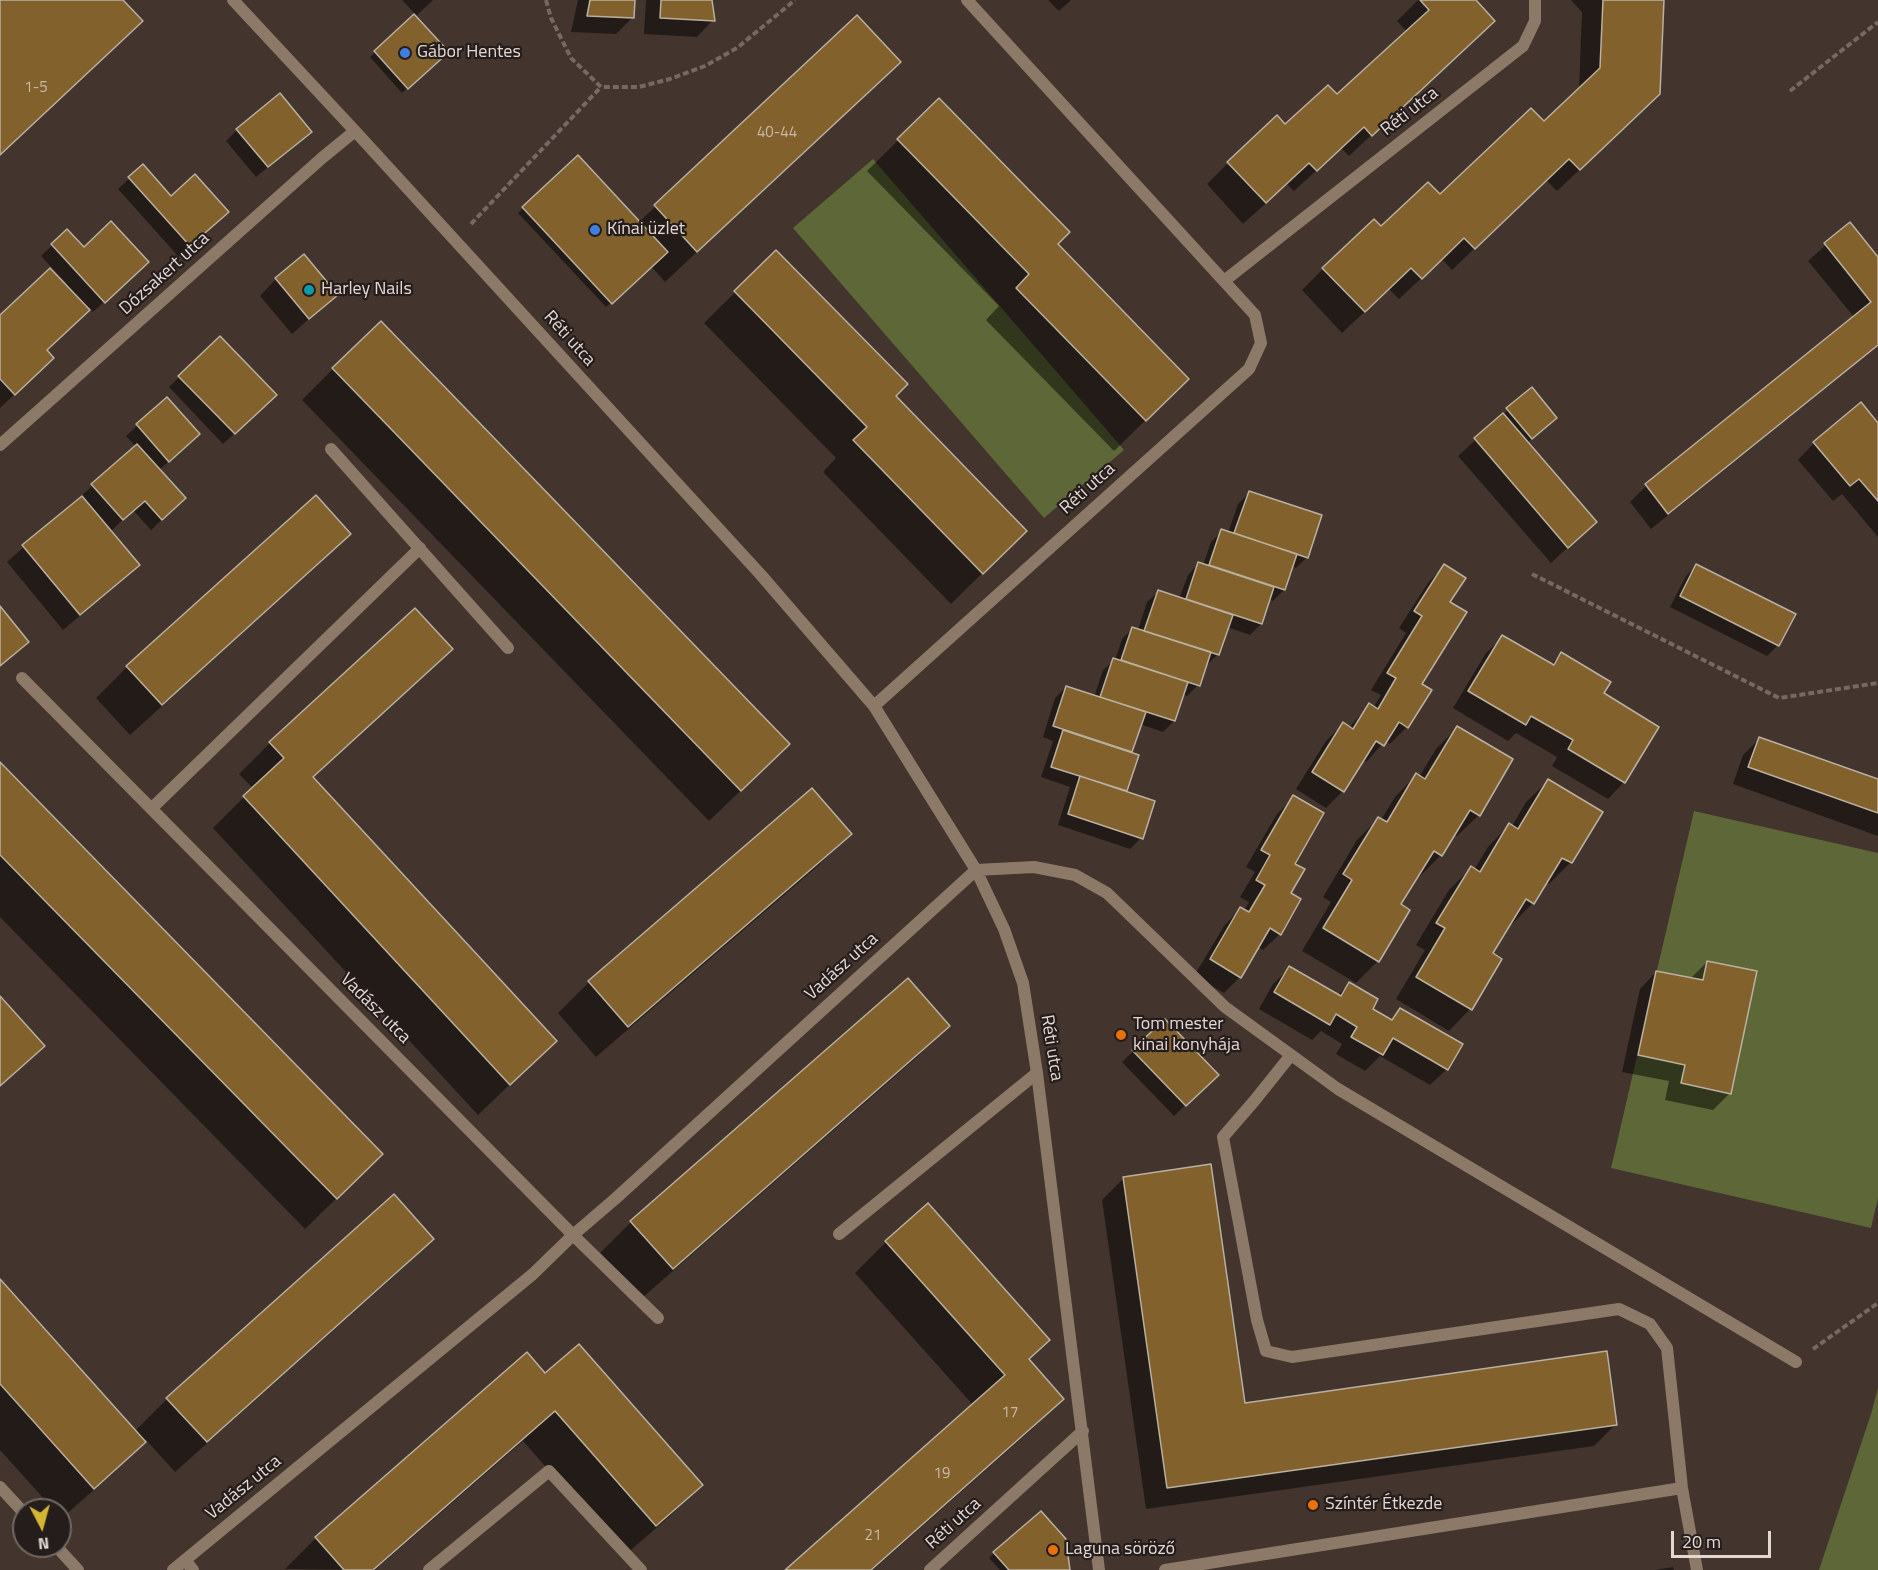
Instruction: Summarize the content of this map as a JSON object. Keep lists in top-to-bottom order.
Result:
{
  "streets": {
    "street": ["Réti utca", "Dózsakert utca", "Vadász utca"]
  },
  "crossings": [
    ["Réti utca", "Dózsakert utca"],
    ["Réti utca", "Vadász utca"]
  ],
  "places": [
    "Gábor Hentes",
    "Kínai üzlet",
    "Harley Nails",
    "Tom mester kinai konyhája",
    "Színtér Étkezde",
    "Laguna söröző"
  ],
  "house_numbers": [
    "1-5",
    "40-44",
    "17",
    "19",
    "21"
  ],
  "scale_bar": "20 m",
  "north": "bottom"
}
